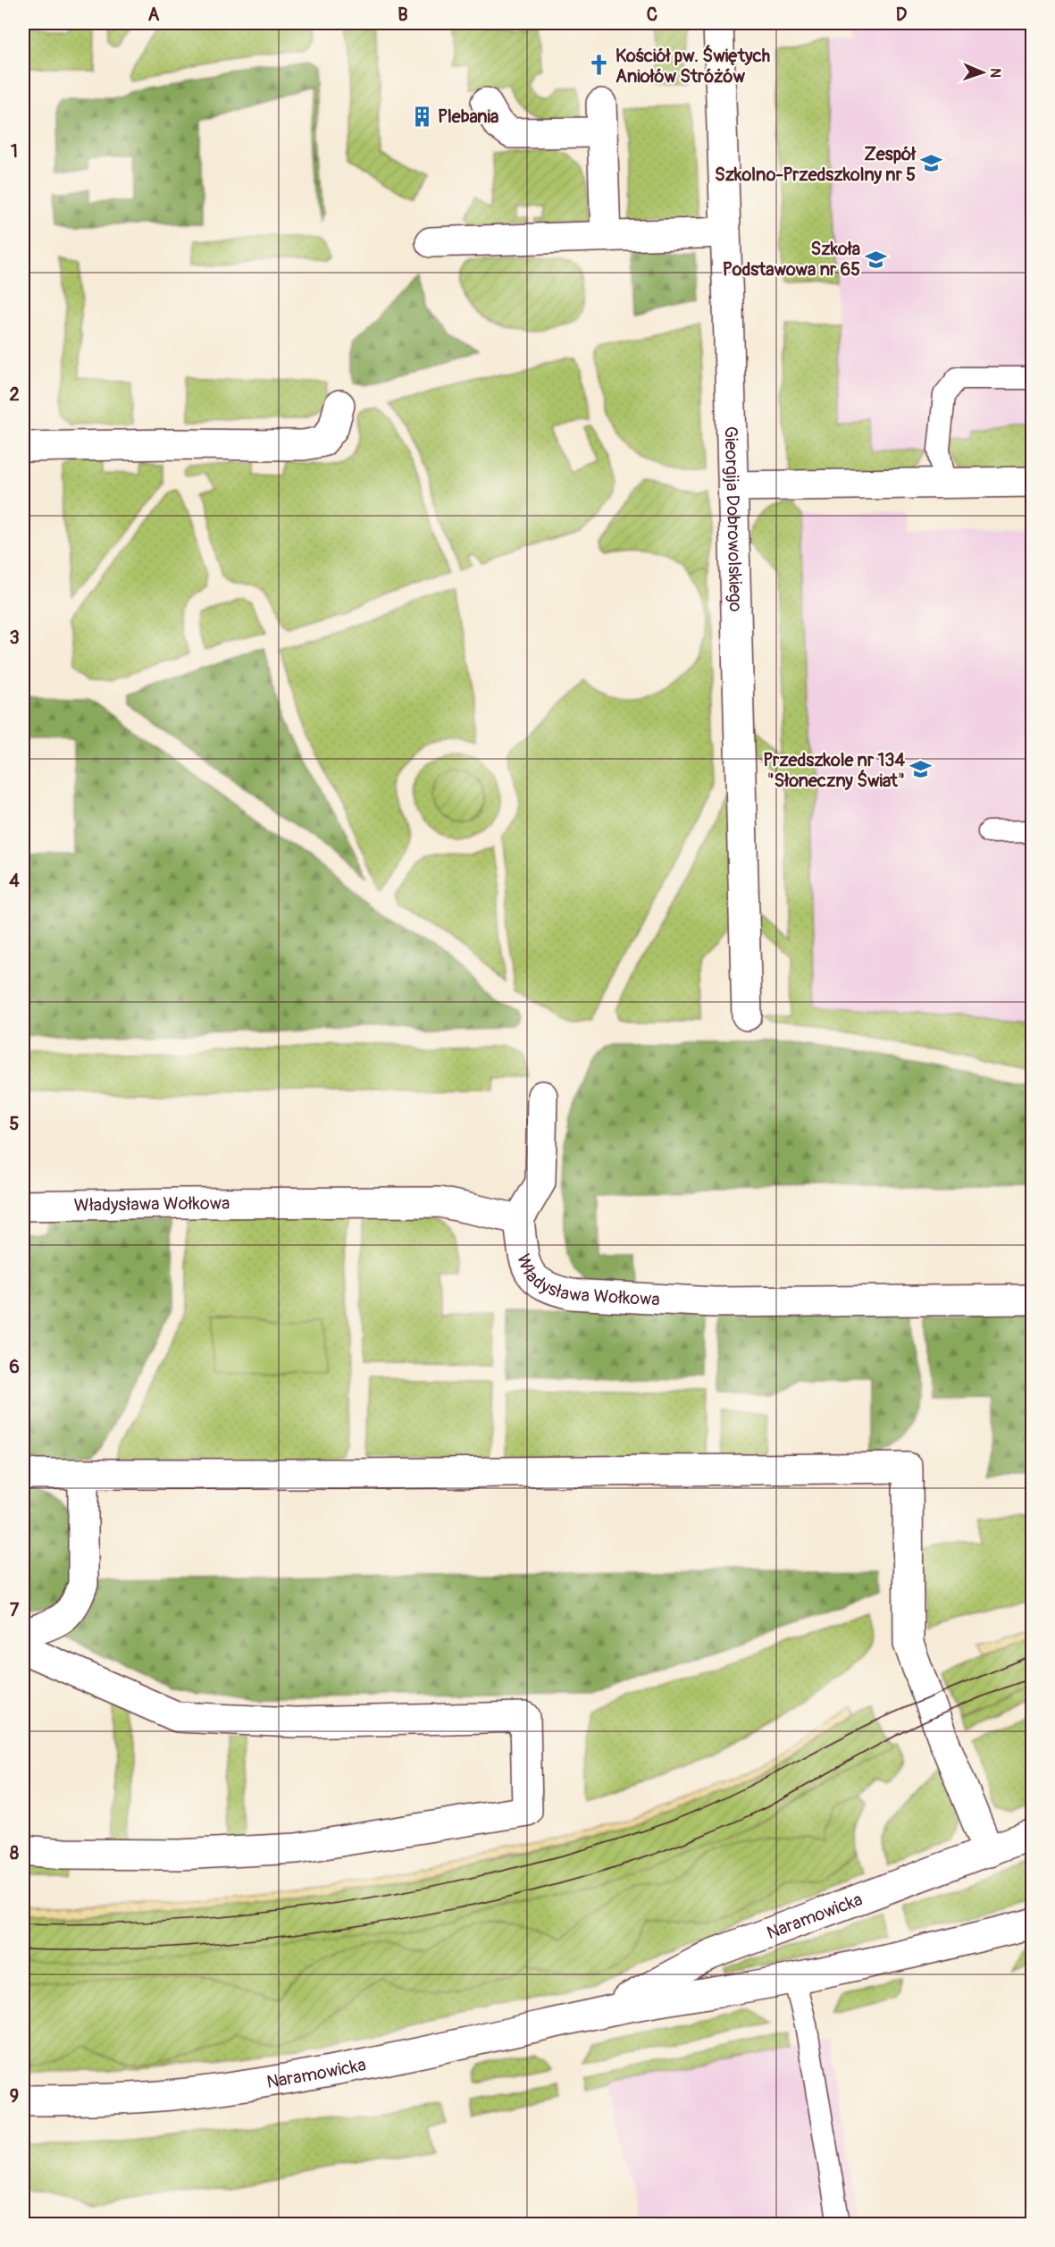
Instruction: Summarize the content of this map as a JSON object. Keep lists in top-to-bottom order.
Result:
{
  "streets": {
    "street": ["Gieorgija Dobrowolskiego", "Władysława Wołkowa", "Naramowicka"]
  },
  "places": {
    "church": ["Kościół pw. Świętych Aniołów Stróżów"],
    "building": ["Plebania"],
    "school or university": ["Zespół Szkolno-Przedszkolny nr 5", "Szkoła Podstawowa nr 65", "Przedszkole nr 134 \"Słoneczny Świat\""]
  },
  "north": "right",
  "grid": {
    "columns": [
      "A",
      "B",
      "C",
      "D"
    ],
    "rows": [
      "1",
      "2",
      "3",
      "4",
      "5",
      "6",
      "7",
      "8",
      "9"
    ]
  }
}
